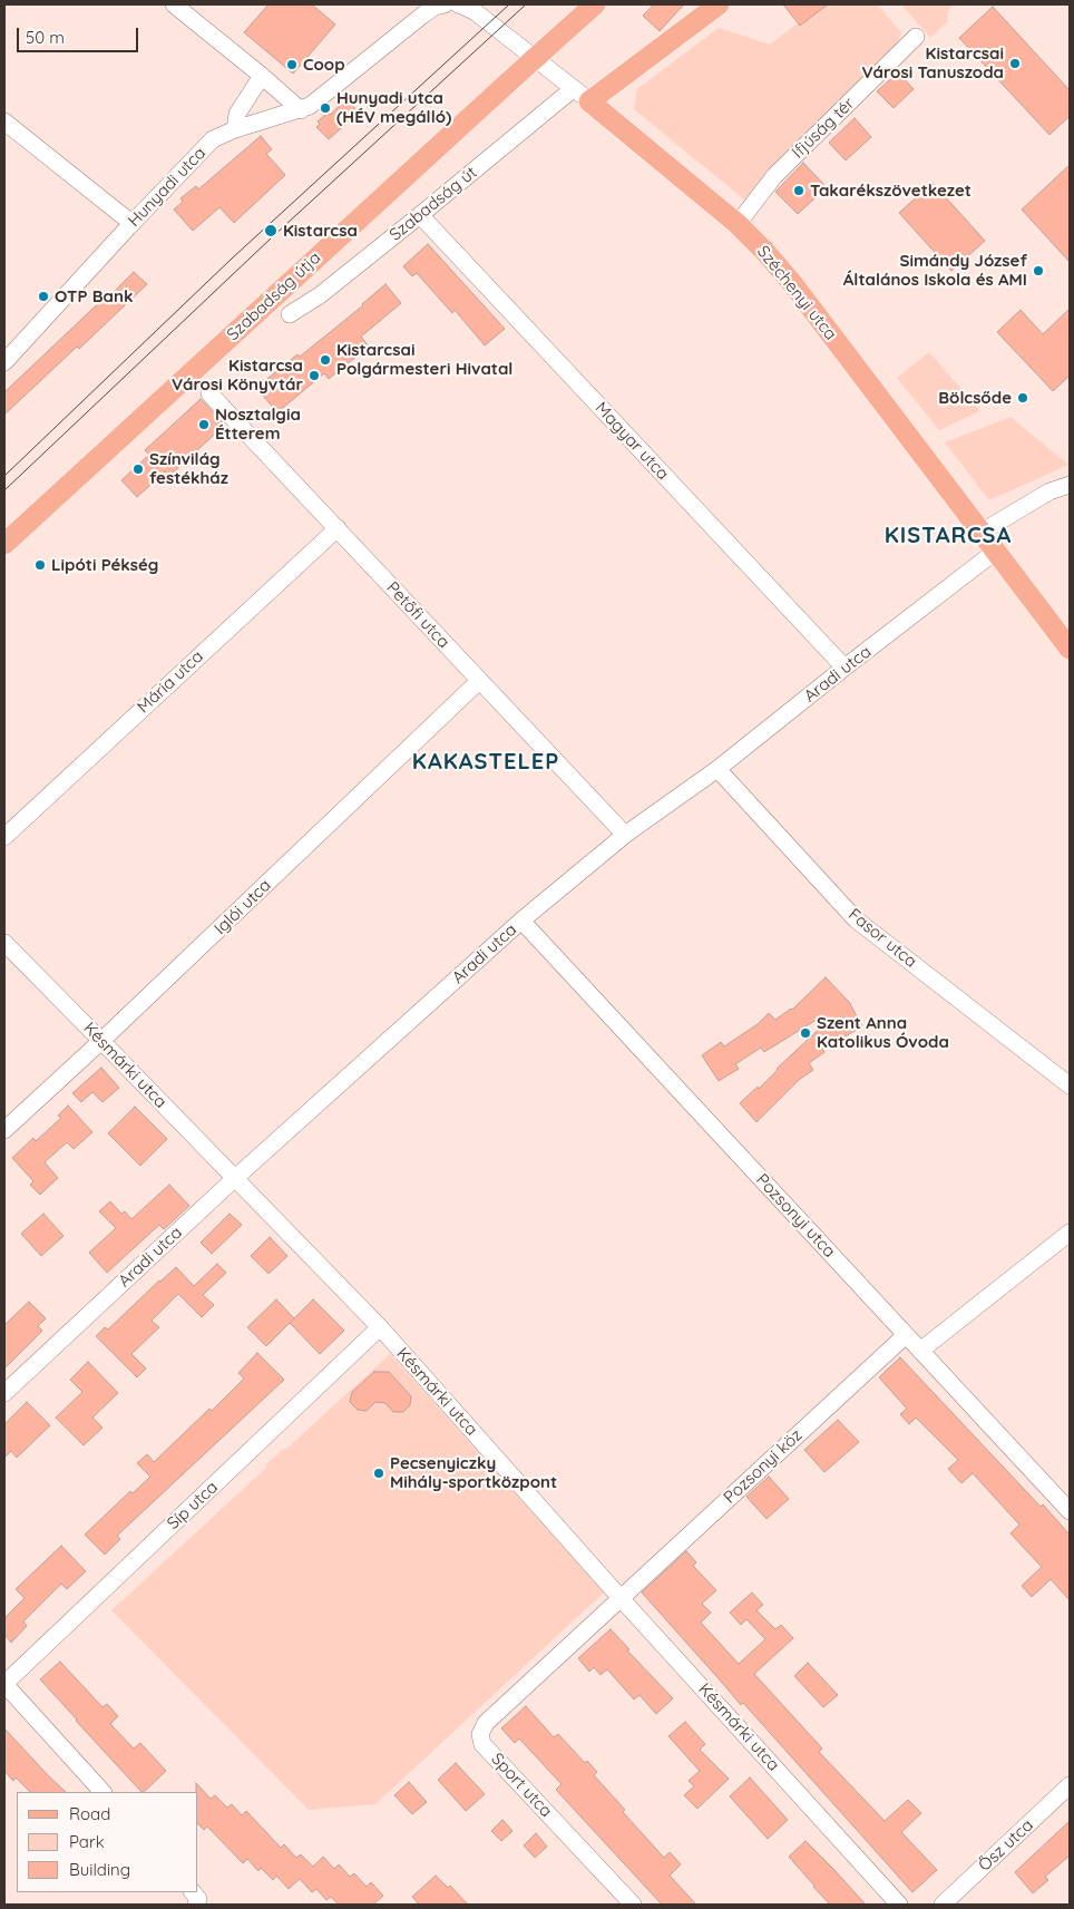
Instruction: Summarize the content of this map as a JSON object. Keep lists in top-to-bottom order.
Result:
{
  "streets": {
    "main road": ["Széchenyi utca", "Szabadság útja"],
    "street": [
      "Ifjúság tér",
      "Hunyadi utca",
      "Szabadság út",
      "Magyar utca",
      "Petőfi utca",
      "Aradi utca",
      "Mária utca",
      "Iglói utca",
      "Fasor utca",
      "Késmárki utca",
      "Pozsonyi utca",
      "Pozsonyi köz",
      "Síp utca",
      "Sport utca",
      "Ősz utca"
    ]
  },
  "crossings": [
    ["Ifjúság tér", "Széchenyi utca"],
    ["Szabadság út", "Széchenyi utca"],
    ["Szabadság út", "Magyar utca"],
    ["Széchenyi utca", "Aradi utca"],
    ["Magyar utca", "Aradi utca"],
    ["Petőfi utca", "Aradi utca"],
    ["Petőfi utca", "Mária utca"],
    ["Petőfi utca", "Iglói utca"],
    ["Aradi utca", "Fasor utca"],
    ["Aradi utca", "Késmárki utca"],
    ["Aradi utca", "Pozsonyi utca"],
    ["Iglói utca", "Késmárki utca"],
    ["Késmárki utca", "Pozsonyi köz"],
    ["Késmárki utca", "Síp utca"],
    ["Késmárki utca", "Sport utca"],
    ["Pozsonyi utca", "Pozsonyi köz"],
    ["Pozsonyi köz", "Sport utca"]
  ],
  "districts": ["KISTARCSA", "KAKASTELEP"],
  "places": [
    "Kistarcsai Városi Tanuszoda",
    "Coop",
    "Hunyadi utca (HÉV megálló)",
    "Takarékszövetkezet",
    "Kistarcsa",
    "Simándy József Általános Iskola és AMI",
    "OTP Bank",
    "Kistarcsai Polgármesteri Hivatal",
    "Kistarcsa Városi Könyvtár",
    "Bölcsőde",
    "Nosztalgia Étterem",
    "Színvilág festékház",
    "Lipóti Pékség",
    "Szent Anna Katolikus Óvoda",
    "Pecsenyiczky Mihály-sportközpont"
  ],
  "legend": ["Road", "Park", "Building"],
  "scale_bar": "50 m"
}
